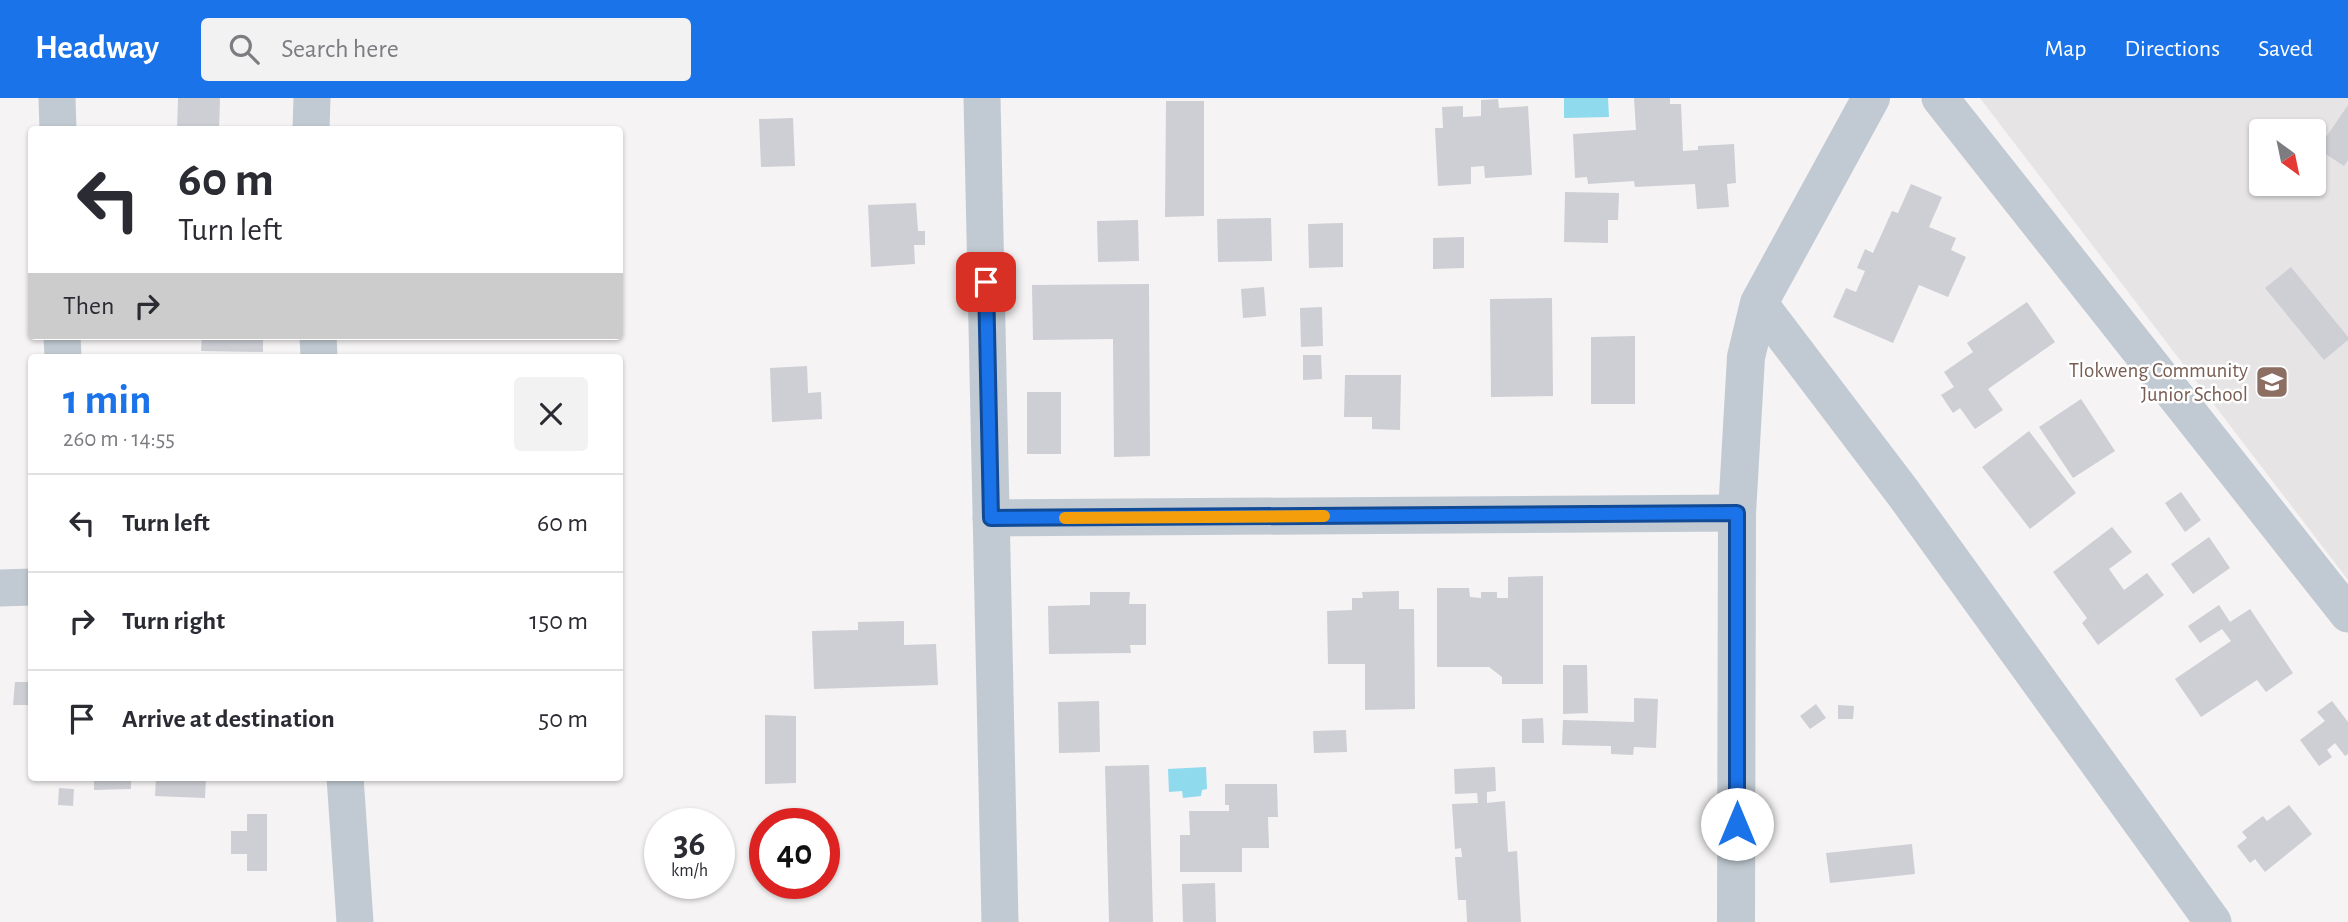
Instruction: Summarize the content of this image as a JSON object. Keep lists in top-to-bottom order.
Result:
{
  "places": {
    "school or university": ["Tlokweng Community Junior School"]
  },
  "north": "bottom right",
  "page": {
    "header": "Headway",
    "search": "Search here",
    "nav": ["Map", "Directions", "Saved"],
    "turn": ["60 m", "Turn left"],
    "then": "Then",
    "heading": ["1 min", "260 m · 14:55"],
    "list": [
      {
        "name": "Turn left",
        "value": "60 m"
      },
      {
        "name": "Turn right",
        "value": "150 m"
      },
      {
        "name": "Arrive at destination",
        "value": "50 m"
      }
    ],
    "speed": "36 km/h",
    "limit": "40"
  }
}
